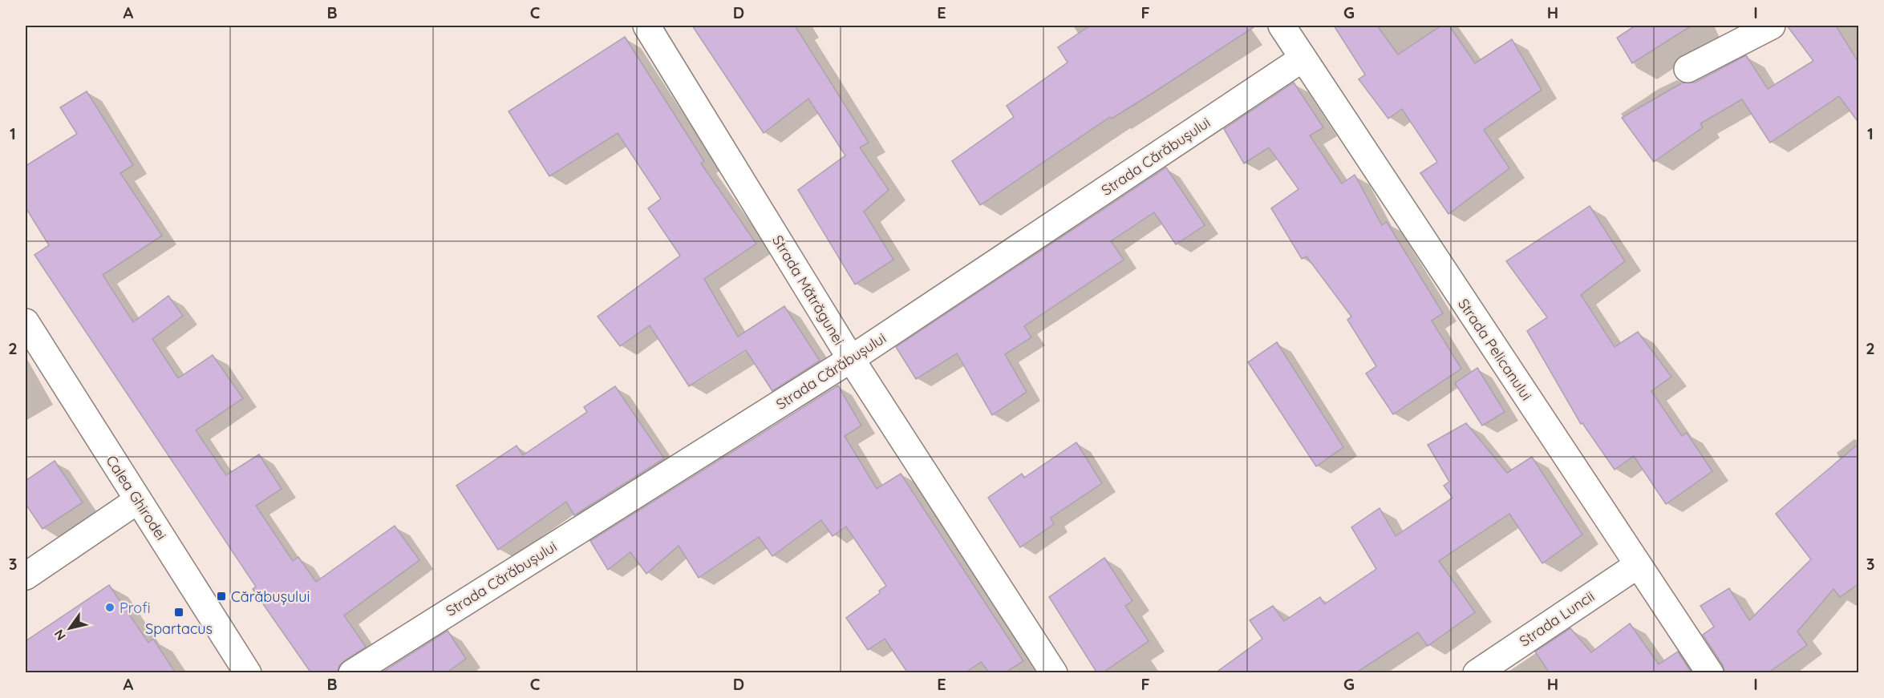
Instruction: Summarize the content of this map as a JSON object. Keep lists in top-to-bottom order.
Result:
{
  "streets": {
    "street": [
      "Strada Cărăbușului",
      "Strada Mătrăgunei",
      "Strada Pelicanului",
      "Calea Ghirodei",
      "Strada Luncii"
    ]
  },
  "crossings": [
    ["Strada Cărăbușului", "Strada Mătrăgunei"],
    ["Strada Cărăbușului", "Strada Pelicanului"],
    ["Strada Pelicanului", "Strada Luncii"]
  ],
  "places": {
    "transit": ["Cărăbușului", "Spartacus"],
    "other": ["Profi"]
  },
  "north": "bottom left",
  "grid": {
    "columns": [
      "A",
      "B",
      "C",
      "D",
      "E",
      "F",
      "G",
      "H",
      "I"
    ],
    "rows": ["1", "2", "3"]
  }
}
